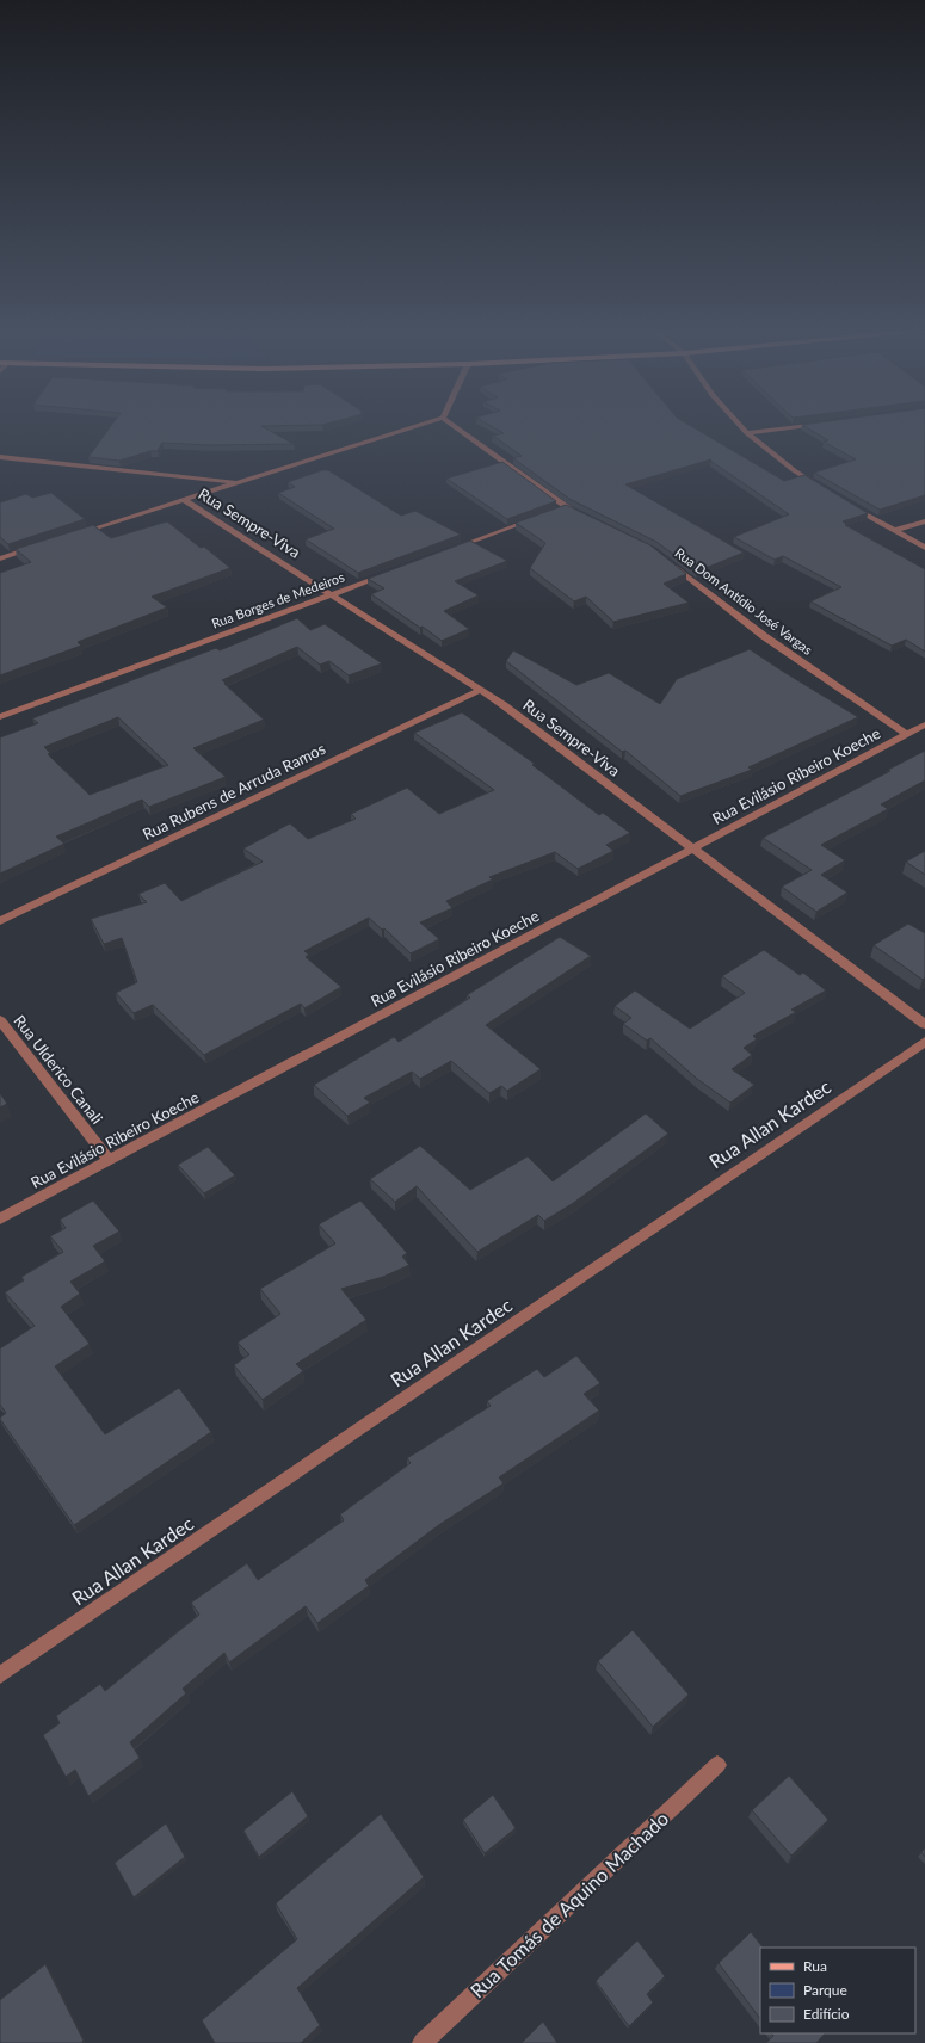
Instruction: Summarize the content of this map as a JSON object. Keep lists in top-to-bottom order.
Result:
{
  "streets": {
    "street": [
      "Rua Sempre-Viva",
      "Rua Borges de Medeiros",
      "Rua Dom Antídio José Vargas",
      "Rua Evilásio Ribeiro Koeche",
      "Rua Rubens de Arruda Ramos",
      "Rua Ulderico Canali",
      "Rua Allan Kardec",
      "Rua Tomás de Aquino Machado"
    ]
  },
  "crossings": [
    ["Rua Sempre-Viva", "Rua Borges de Medeiros"],
    ["Rua Sempre-Viva", "Rua Evilásio Ribeiro Koeche"],
    ["Rua Sempre-Viva", "Rua Rubens de Arruda Ramos"],
    ["Rua Dom Antídio José Vargas", "Rua Evilásio Ribeiro Koeche"],
    ["Rua Evilásio Ribeiro Koeche", "Rua Ulderico Canali"]
  ],
  "legend": ["Rua", "Parque", "Edifício"]
}
